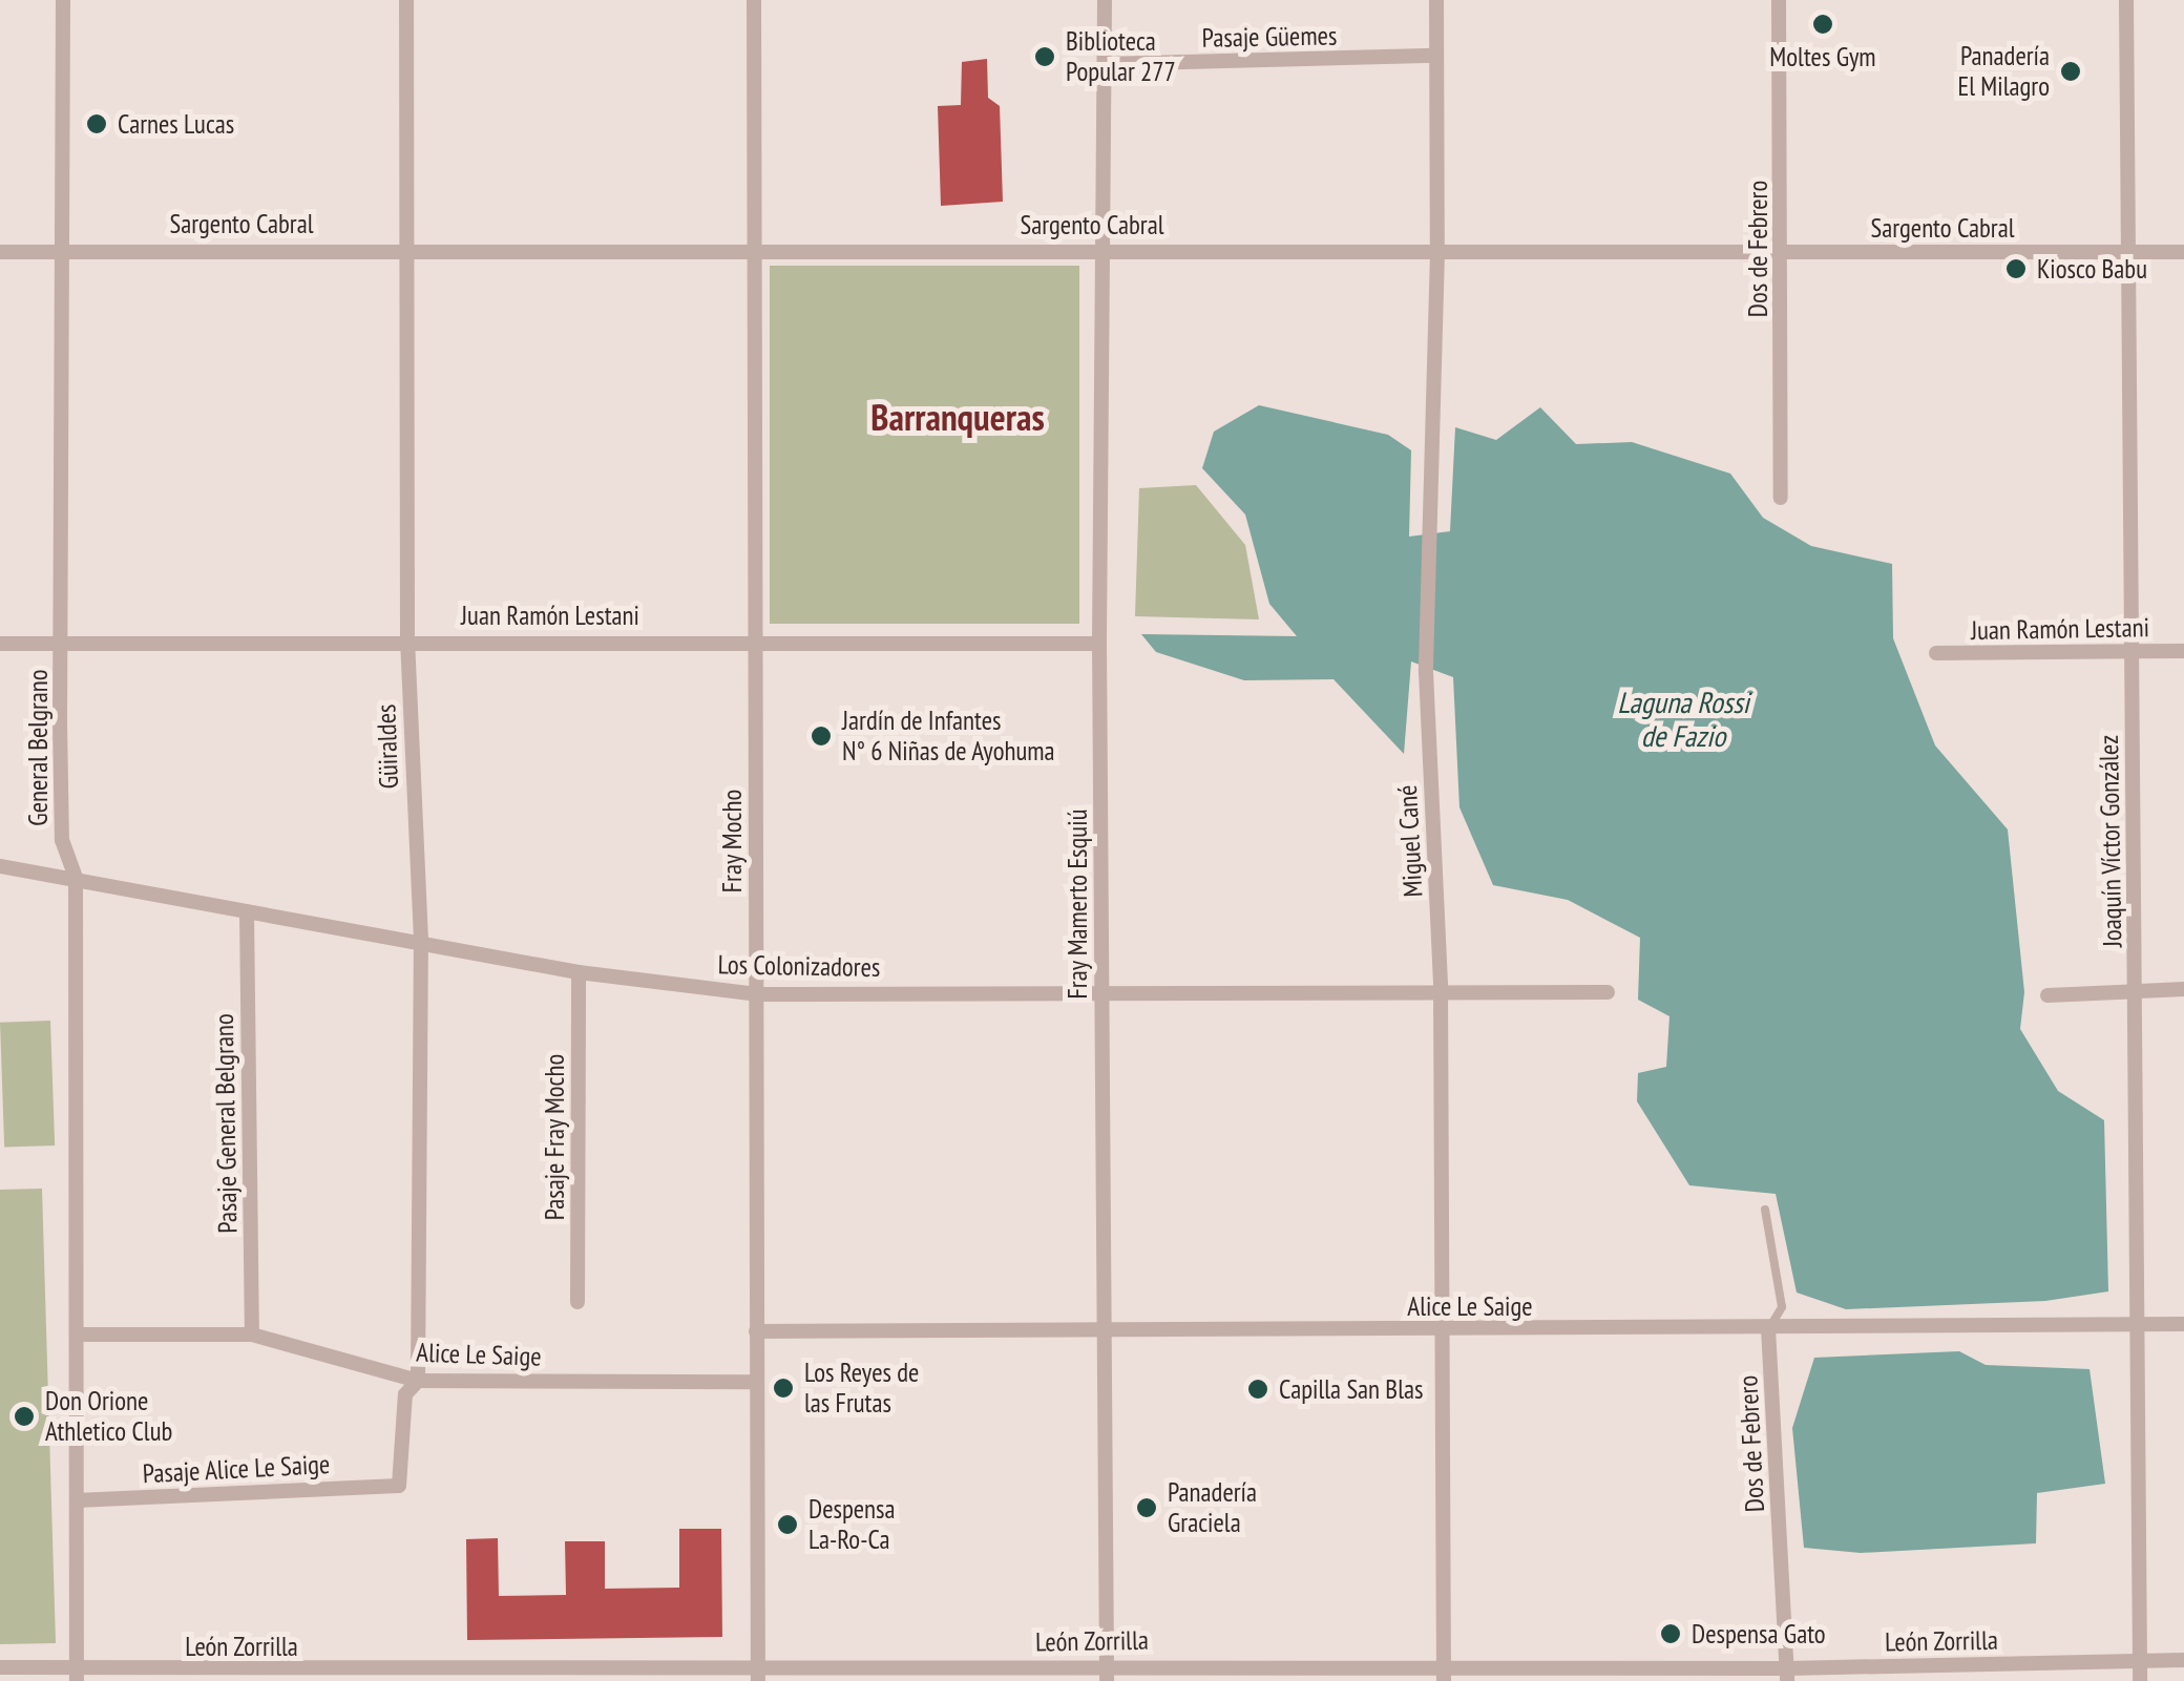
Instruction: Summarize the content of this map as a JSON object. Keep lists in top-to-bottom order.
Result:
{
  "streets": {
    "street": [
      "Pasaje Güemes",
      "Sargento Cabral",
      "Dos de Febrero",
      "Juan Ramón Lestani",
      "Güiraldes",
      "General Belgrano",
      "Fray Mocho",
      "Miguel Cané",
      "Joaquín Víctor González",
      "Fray Mamerto Esquiú",
      "Los Colonizadores",
      "Pasaje General Belgrano",
      "Pasaje Fray Mocho",
      "Alice Le Saige",
      "Pasaje Alice Le Saige",
      "León Zorrilla"
    ]
  },
  "crossings": [
    ["Pasaje Güemes", "Miguel Cané"],
    ["Pasaje Güemes", "Fray Mamerto Esquiú"],
    ["Sargento Cabral", "Dos de Febrero"],
    ["Sargento Cabral", "Güiraldes"],
    ["Sargento Cabral", "General Belgrano"],
    ["Sargento Cabral", "Fray Mocho"],
    ["Sargento Cabral", "Miguel Cané"],
    ["Sargento Cabral", "Joaquín Víctor González"],
    ["Sargento Cabral", "Fray Mamerto Esquiú"],
    ["Dos de Febrero", "Alice Le Saige"],
    ["Dos de Febrero", "León Zorrilla"],
    ["Juan Ramón Lestani", "Güiraldes"],
    ["Juan Ramón Lestani", "General Belgrano"],
    ["Juan Ramón Lestani", "Fray Mocho"],
    ["Juan Ramón Lestani", "Joaquín Víctor González"],
    ["Juan Ramón Lestani", "Fray Mamerto Esquiú"],
    ["Güiraldes", "Los Colonizadores"],
    ["Güiraldes", "Alice Le Saige"],
    ["Güiraldes", "Pasaje Alice Le Saige"],
    ["General Belgrano", "Los Colonizadores"],
    ["General Belgrano", "Alice Le Saige"],
    ["General Belgrano", "Pasaje Alice Le Saige"],
    ["General Belgrano", "León Zorrilla"],
    ["Fray Mocho", "Los Colonizadores"],
    ["Fray Mocho", "Alice Le Saige"],
    ["Fray Mocho", "León Zorrilla"],
    ["Miguel Cané", "Los Colonizadores"],
    ["Miguel Cané", "Alice Le Saige"],
    ["Miguel Cané", "León Zorrilla"],
    ["Joaquín Víctor González", "Alice Le Saige"],
    ["Joaquín Víctor González", "León Zorrilla"],
    ["Fray Mamerto Esquiú", "Los Colonizadores"],
    ["Fray Mamerto Esquiú", "Alice Le Saige"],
    ["Fray Mamerto Esquiú", "León Zorrilla"],
    ["Los Colonizadores", "Pasaje General Belgrano"],
    ["Los Colonizadores", "Pasaje Fray Mocho"],
    ["Pasaje General Belgrano", "Alice Le Saige"]
  ],
  "districts": ["Barranqueras"],
  "water": ["Laguna Rossi de Fazio"],
  "places": [
    "Moltes Gym",
    "Biblioteca Popular 277",
    "Panadería El Milagro",
    "Carnes Lucas",
    "Kiosco Babu",
    "Jardín de Infantes N° 6 Niñas de Ayohuma",
    "Los Reyes de las Frutas",
    "Capilla San Blas",
    "Don Orione Athletico Club",
    "Panadería Graciela",
    "Despensa La-Ro-Ca",
    "Despensa Gato"
  ]
}
